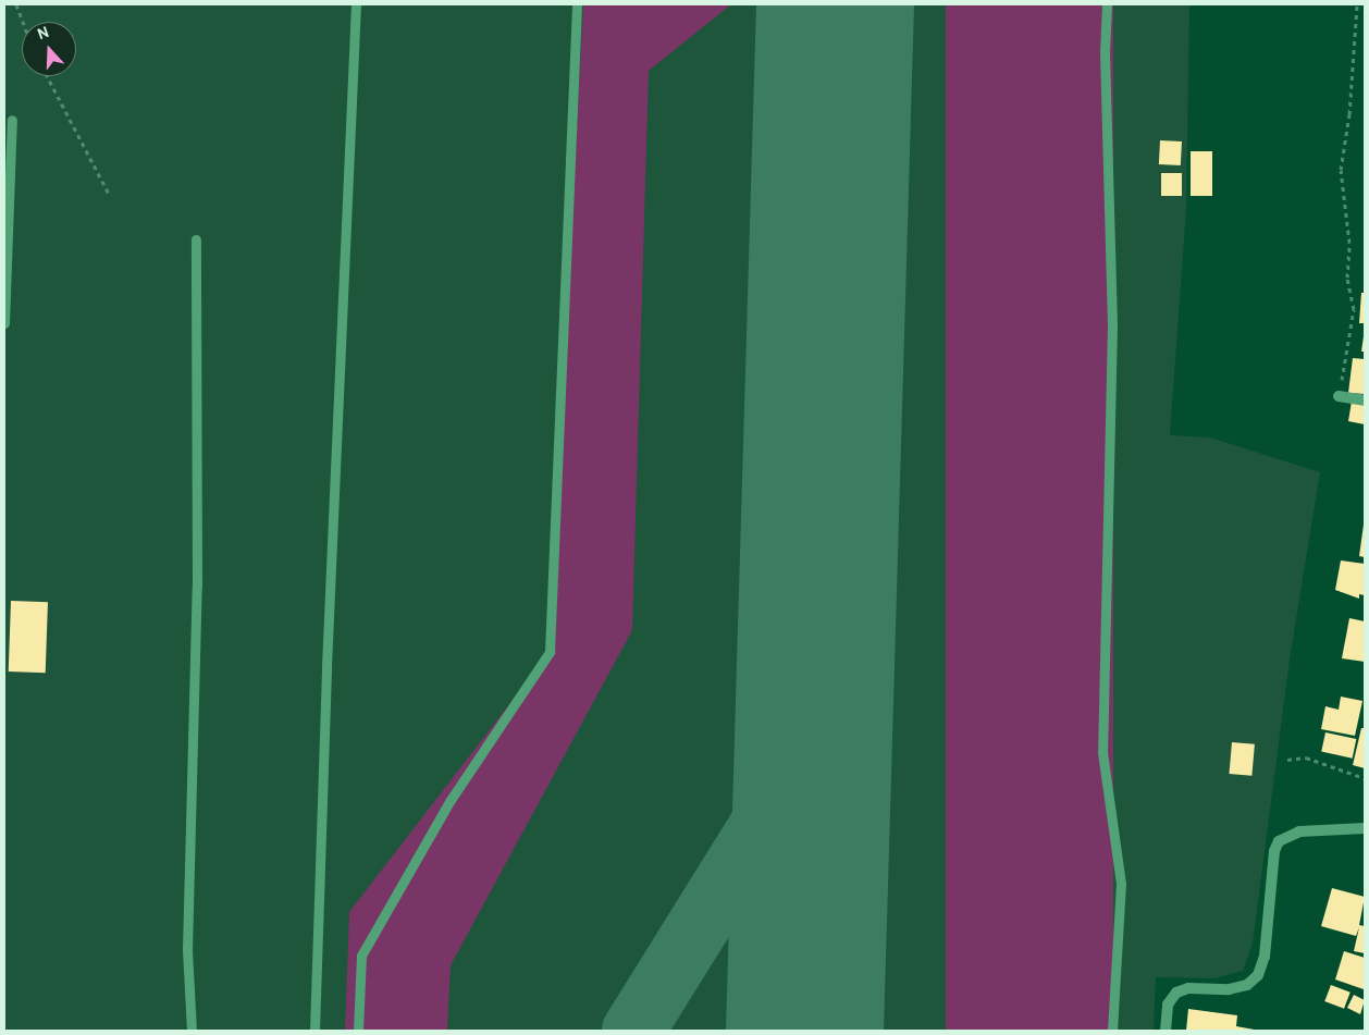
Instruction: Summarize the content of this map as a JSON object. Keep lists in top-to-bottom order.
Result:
{
  "north": "top"
}
